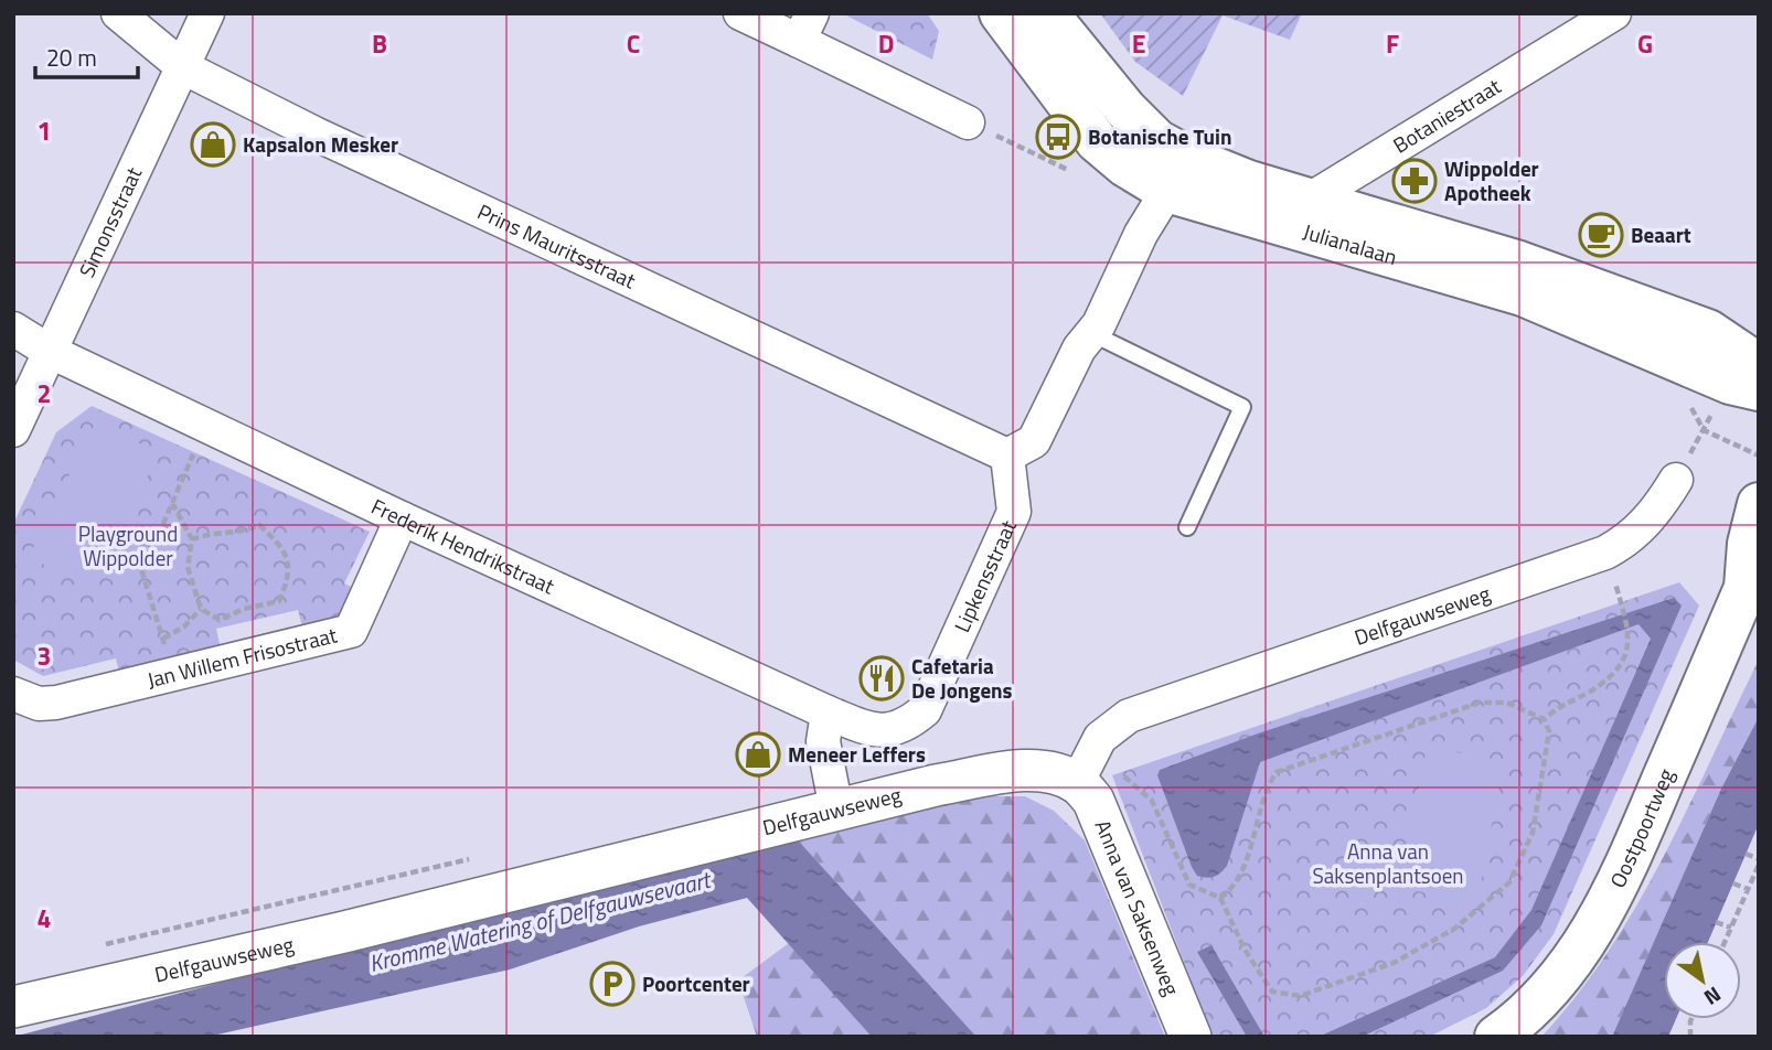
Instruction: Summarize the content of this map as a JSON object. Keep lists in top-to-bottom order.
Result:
{
  "streets": {
    "main road": ["Julianalaan", "Oostpoortweg"],
    "street": [
      "Botaniestraat",
      "Simonsstraat",
      "Prins Mauritsstraat",
      "Frederik Hendrikstraat",
      "Lipkensstraat",
      "Delfgauwseweg",
      "Jan Willem Frisostraat",
      "Anna van Saksenweg"
    ]
  },
  "crossings": [
    ["Botaniestraat", "Julianalaan"],
    ["Simonsstraat", "Prins Mauritsstraat"],
    ["Simonsstraat", "Frederik Hendrikstraat"],
    ["Prins Mauritsstraat", "Lipkensstraat"],
    ["Frederik Hendrikstraat", "Lipkensstraat"],
    ["Frederik Hendrikstraat", "Jan Willem Frisostraat"],
    ["Delfgauwseweg", "Anna van Saksenweg"]
  ],
  "water": ["Kromme Watering of Delfgauwsevaart"],
  "parks": ["Playground Wippolder", "Anna van Saksenplantsoen"],
  "places": {
    "bus stop": ["Botanische Tuin"],
    "shop": ["Kapsalon Mesker", "Meneer Leffers"],
    "pharmacy": ["Wippolder Apotheek"],
    "cafe": ["Beaart"],
    "restaurant": ["Cafetaria De Jongens"],
    "parking": ["Poortcenter"]
  },
  "scale_bar": "20 m",
  "north": "bottom right",
  "grid": {
    "columns": [
      "B",
      "C",
      "D",
      "E",
      "F",
      "G"
    ],
    "rows": [
      "1",
      "2",
      "3",
      "4"
    ]
  }
}
